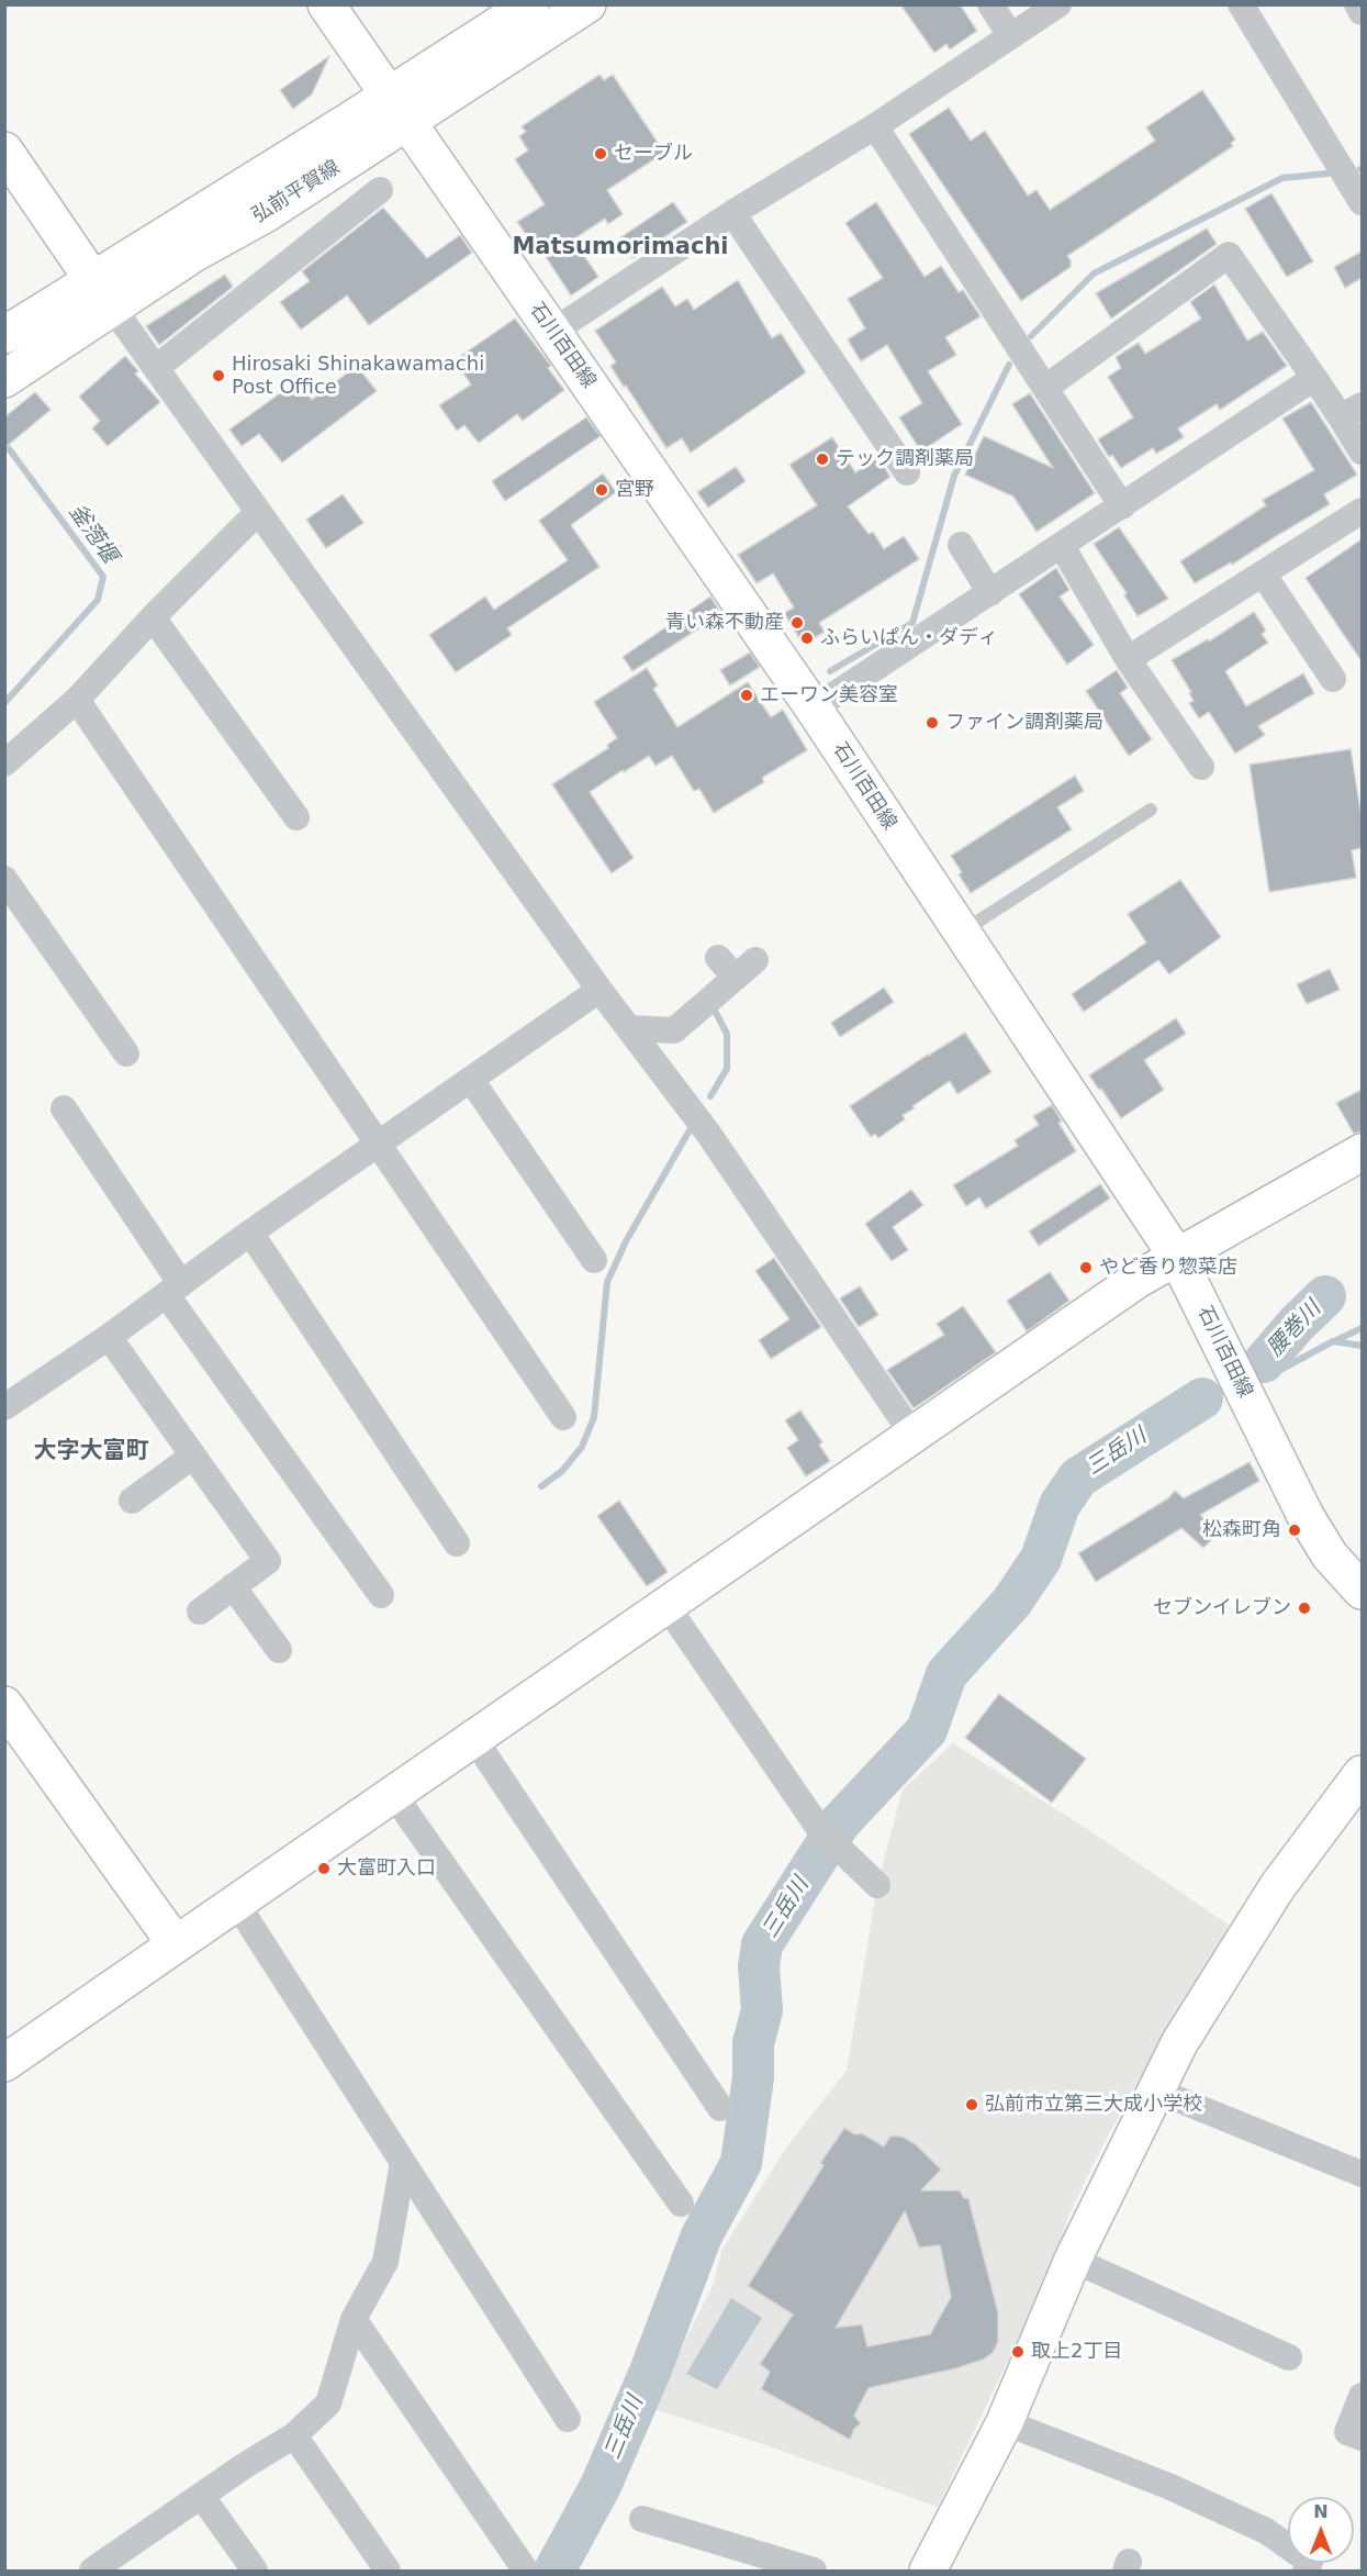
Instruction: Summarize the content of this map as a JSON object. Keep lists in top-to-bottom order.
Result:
{
  "streets": {
    "main road": ["弘前平賀線", "石川百田線"]
  },
  "crossings": [
    ["弘前平賀線", "石川百田線"]
  ],
  "districts": ["Matsumorimachi", "大字大富町"],
  "water": ["釜萢堰", "腰巻川", "三岳川"],
  "places": [
    "セーブル",
    "Hirosaki Shinakawamachi Post Office",
    "テック調剤薬局",
    "宮野",
    "青い森不動産",
    "ふらいぱん・ダディ",
    "エーワン美容室",
    "ファイン調剤薬局",
    "やど香り惣菜店",
    "松森町角",
    "セブンイレブン",
    "大富町入口",
    "弘前市立第三大成小学校",
    "取上2丁目"
  ],
  "north": "top"
}
